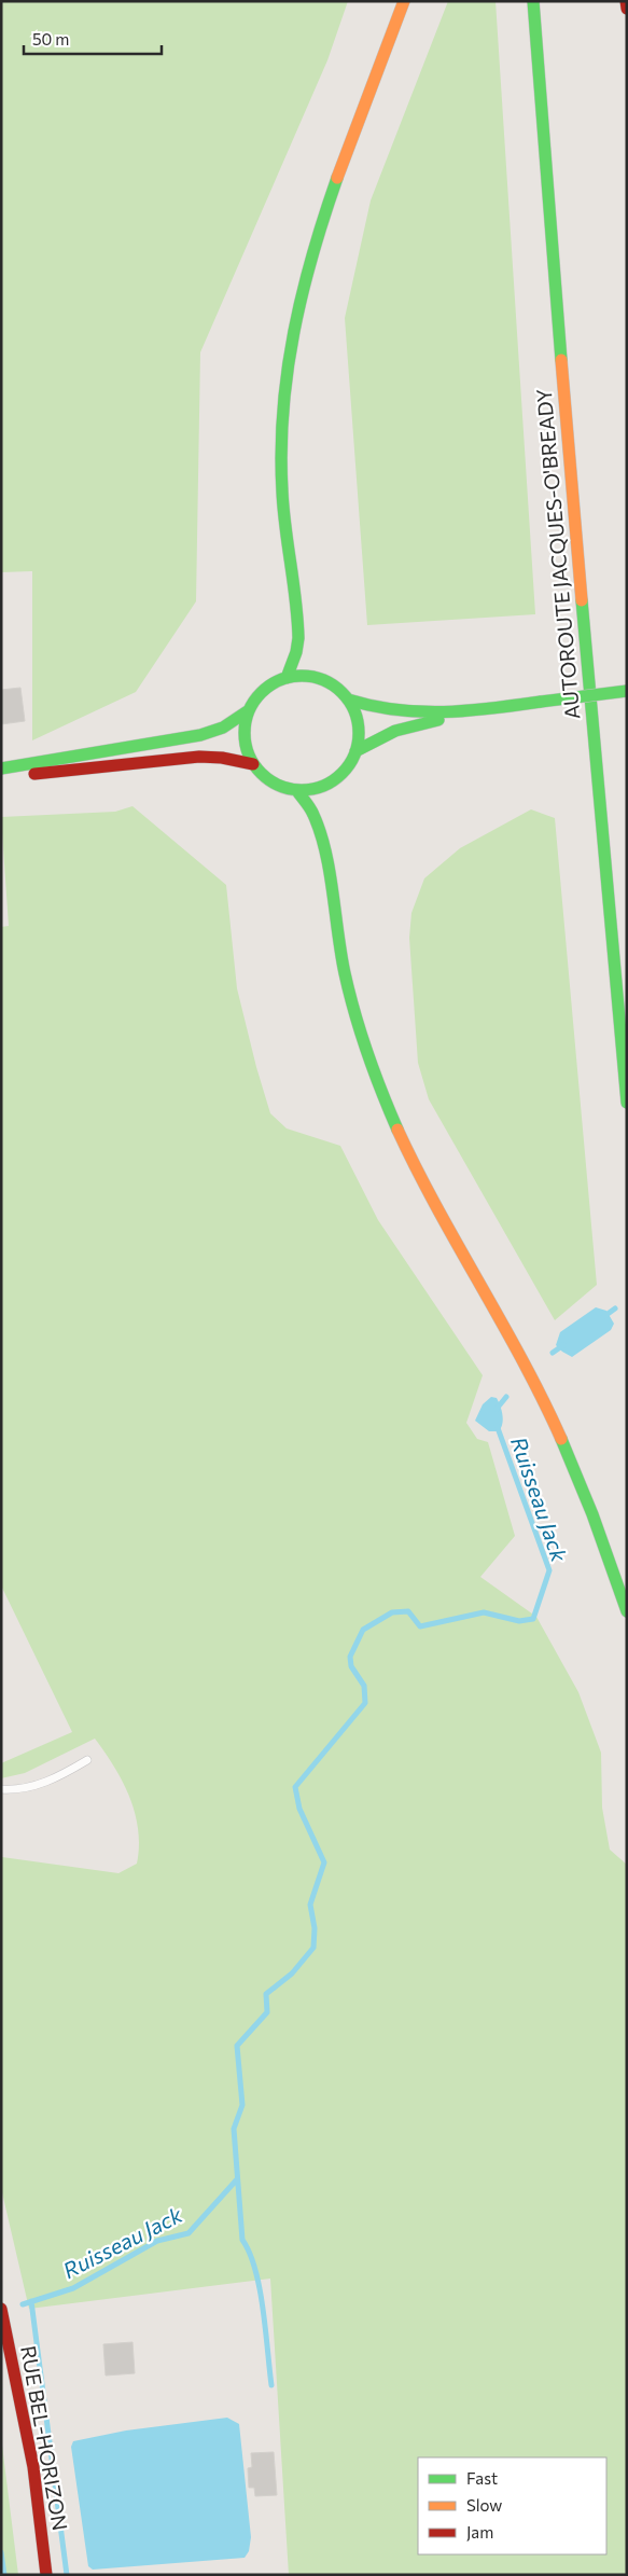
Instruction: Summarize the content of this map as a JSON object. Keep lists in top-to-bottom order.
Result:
{
  "streets": {
    "main road": ["AUTOROUTE JACQUES-O'BREADY", "RUE BEL-HORIZON"]
  },
  "water": ["Ruisseau Jack"],
  "legend": ["Fast", "Slow", "Jam"],
  "scale_bar": "50 m"
}
